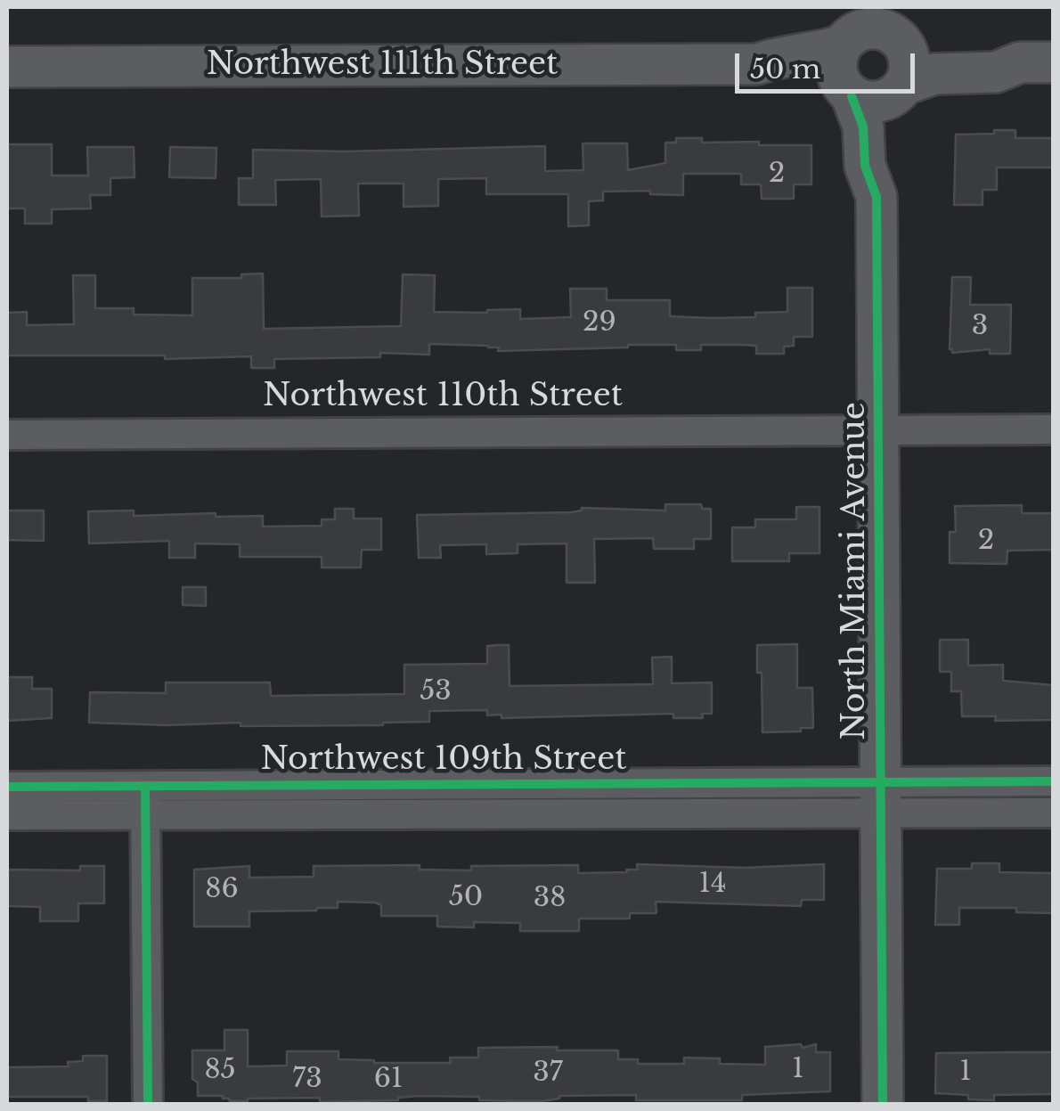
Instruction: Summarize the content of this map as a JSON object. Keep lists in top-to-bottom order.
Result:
{
  "streets": {
    "street": [
      "Northwest 111th Street",
      "Northwest 110th Street",
      "North Miami Avenue",
      "Northwest 109th Street"
    ]
  },
  "crossings": [
    ["Northwest 111th Street", "North Miami Avenue"],
    ["Northwest 110th Street", "North Miami Avenue"],
    ["North Miami Avenue", "Northwest 109th Street"]
  ],
  "house_numbers": [
    "2",
    "29",
    "3",
    "2",
    "53",
    "14",
    "86",
    "50",
    "38",
    "1",
    "85",
    "1",
    "37",
    "73",
    "61"
  ],
  "scale_bar": "50 m"
}
